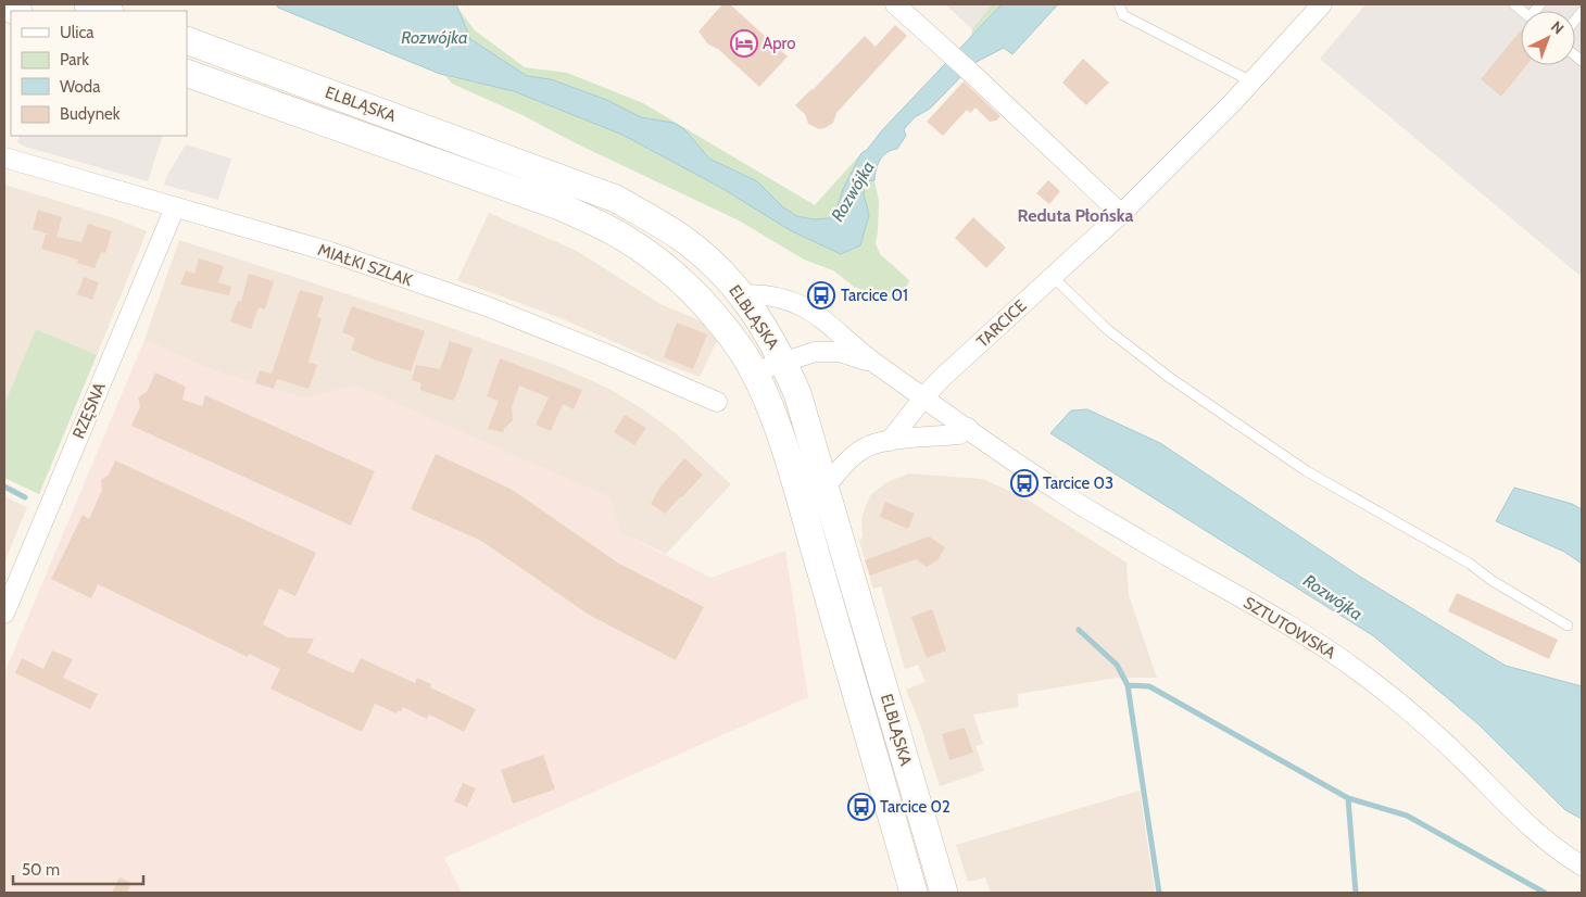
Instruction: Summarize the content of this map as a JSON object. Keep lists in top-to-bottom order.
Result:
{
  "streets": {
    "main road": ["ELBLĄSKA"],
    "street": [
      "MIAŁKI SZLAK",
      "TARCICE",
      "RZĘSNA",
      "SZTUTOWSKA"
    ]
  },
  "crossings": [
    ["ELBLĄSKA", "SZTUTOWSKA"],
    ["MIAŁKI SZLAK", "RZĘSNA"],
    ["TARCICE", "SZTUTOWSKA"]
  ],
  "districts": ["Reduta Płońska"],
  "water": ["Rozwójka"],
  "places": {
    "hotel": ["Apro"],
    "bus stop": ["Tarcice 01", "Tarcice 03", "Tarcice 02"]
  },
  "legend": [
    "Ulica",
    "Park",
    "Woda",
    "Budynek"
  ],
  "scale_bar": "50 m",
  "north": "top right"
}
